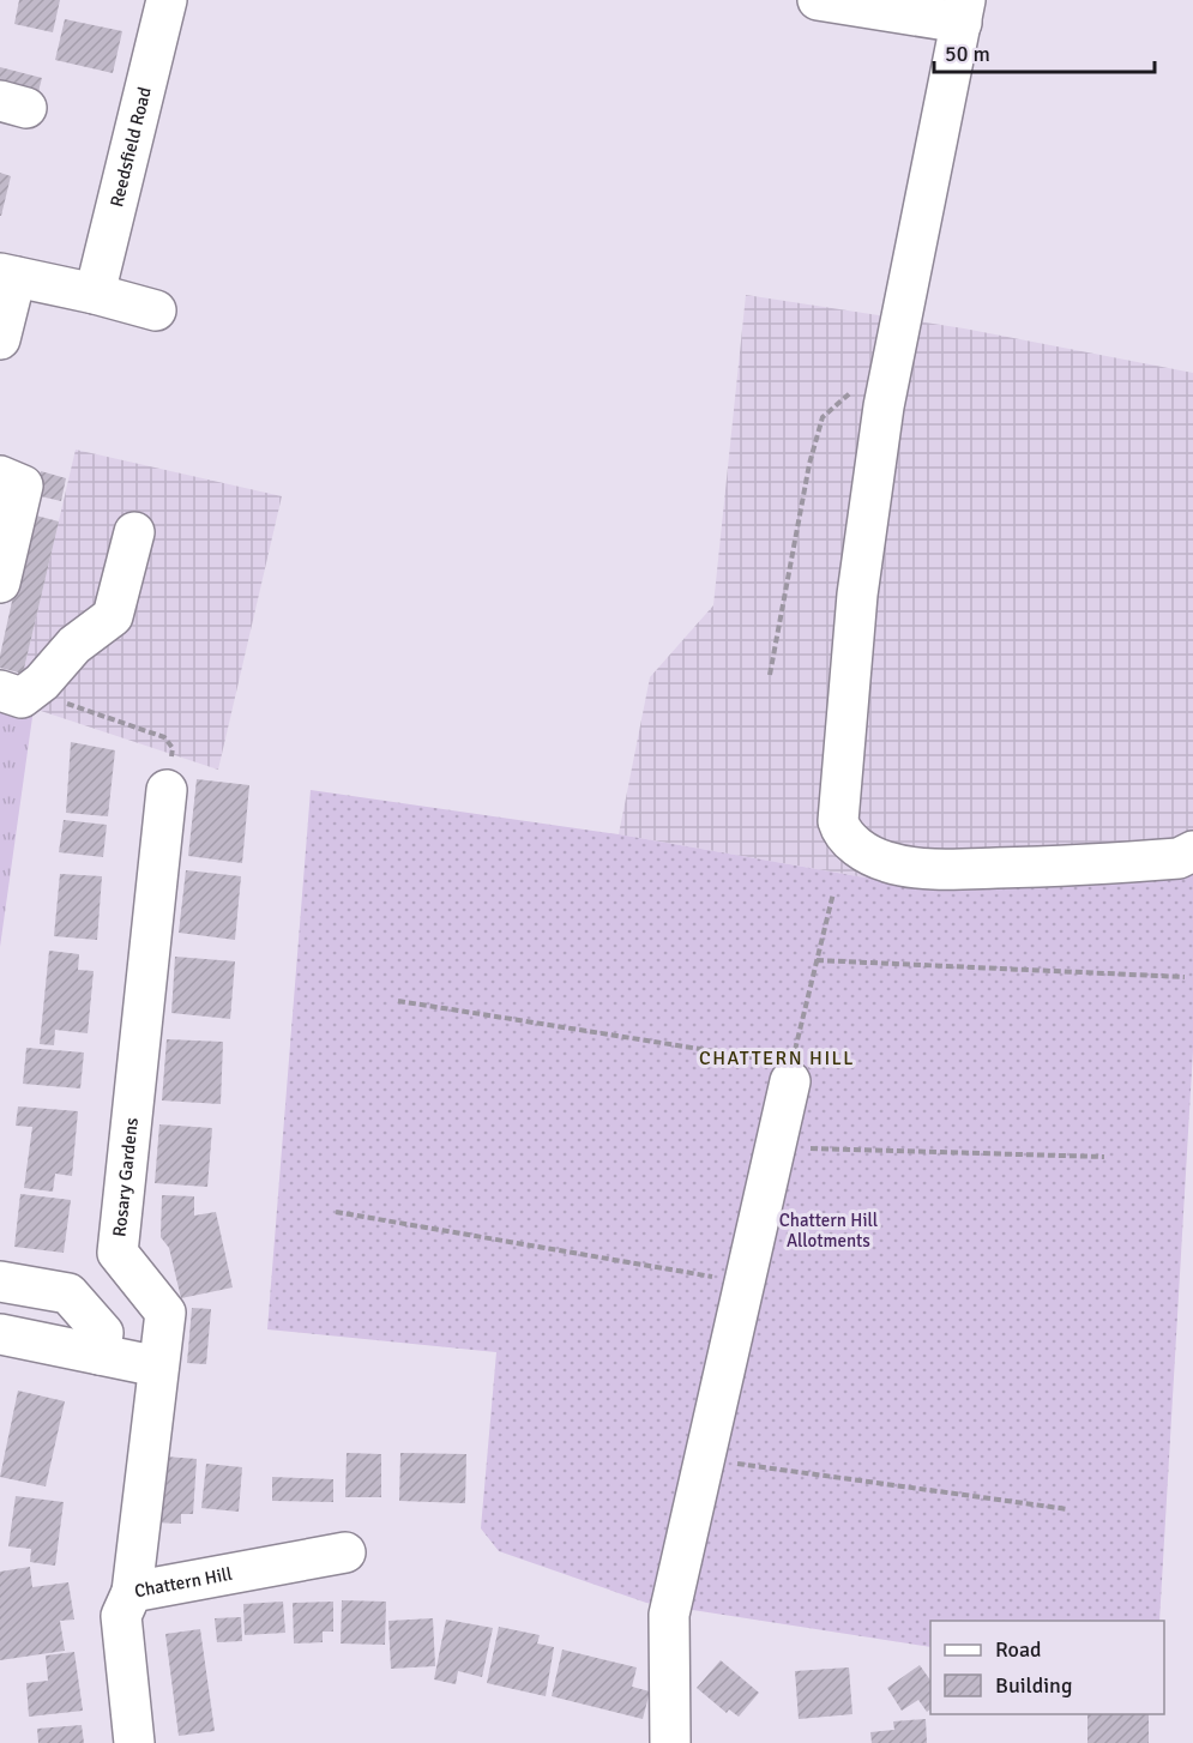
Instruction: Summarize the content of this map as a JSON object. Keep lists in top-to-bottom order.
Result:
{
  "streets": {
    "street": ["Reedsfield Road", "Rosary Gardens", "Chattern Hill"]
  },
  "crossings": [
    ["Rosary Gardens", "Chattern Hill"]
  ],
  "districts": ["CHATTERN HILL"],
  "parks": ["Chattern Hill Allotments"],
  "legend": ["Road", "Building"],
  "scale_bar": "50 m"
}
